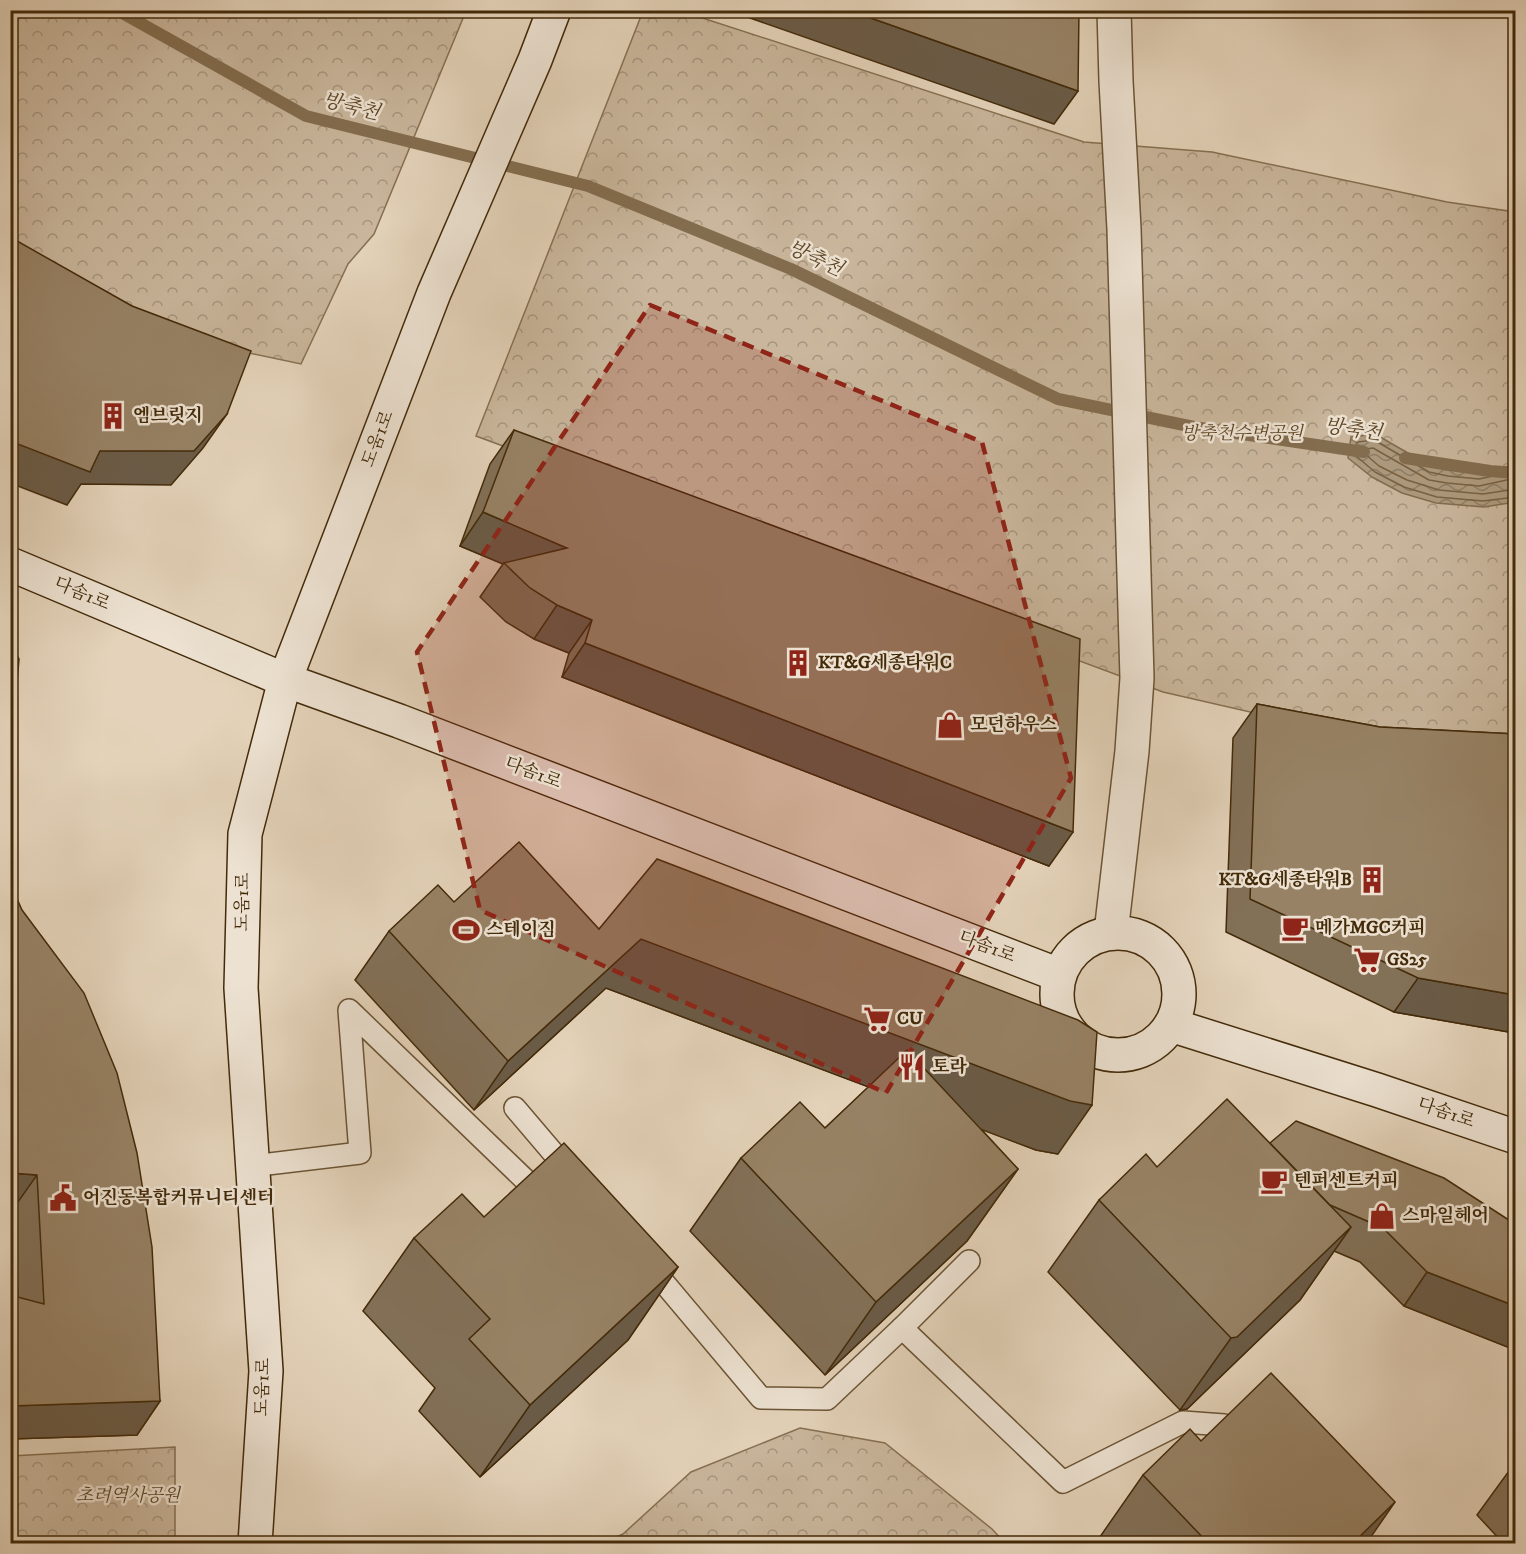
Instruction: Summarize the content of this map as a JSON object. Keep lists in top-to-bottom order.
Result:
{
  "streets": {
    "street": ["도움1로", "다솜1로"]
  },
  "crossings": [
    ["도움1로", "다솜1로"]
  ],
  "water": ["방축천"],
  "parks": ["방축천수변공원", "초려역사공원"],
  "places": {
    "building": ["엠브릿지", "KT&G세종타워C", "KT&G세종타워B"],
    "shop": ["모던하우스", "스마일헤어"],
    "cafe": ["메가MGC커피", "텐퍼센트커피"],
    "sports": ["스테이짐"],
    "supermarket": ["GS25", "CU"],
    "restaurant": ["토라"],
    "public building": ["어진동복합커뮤니티센터"]
  }
}
